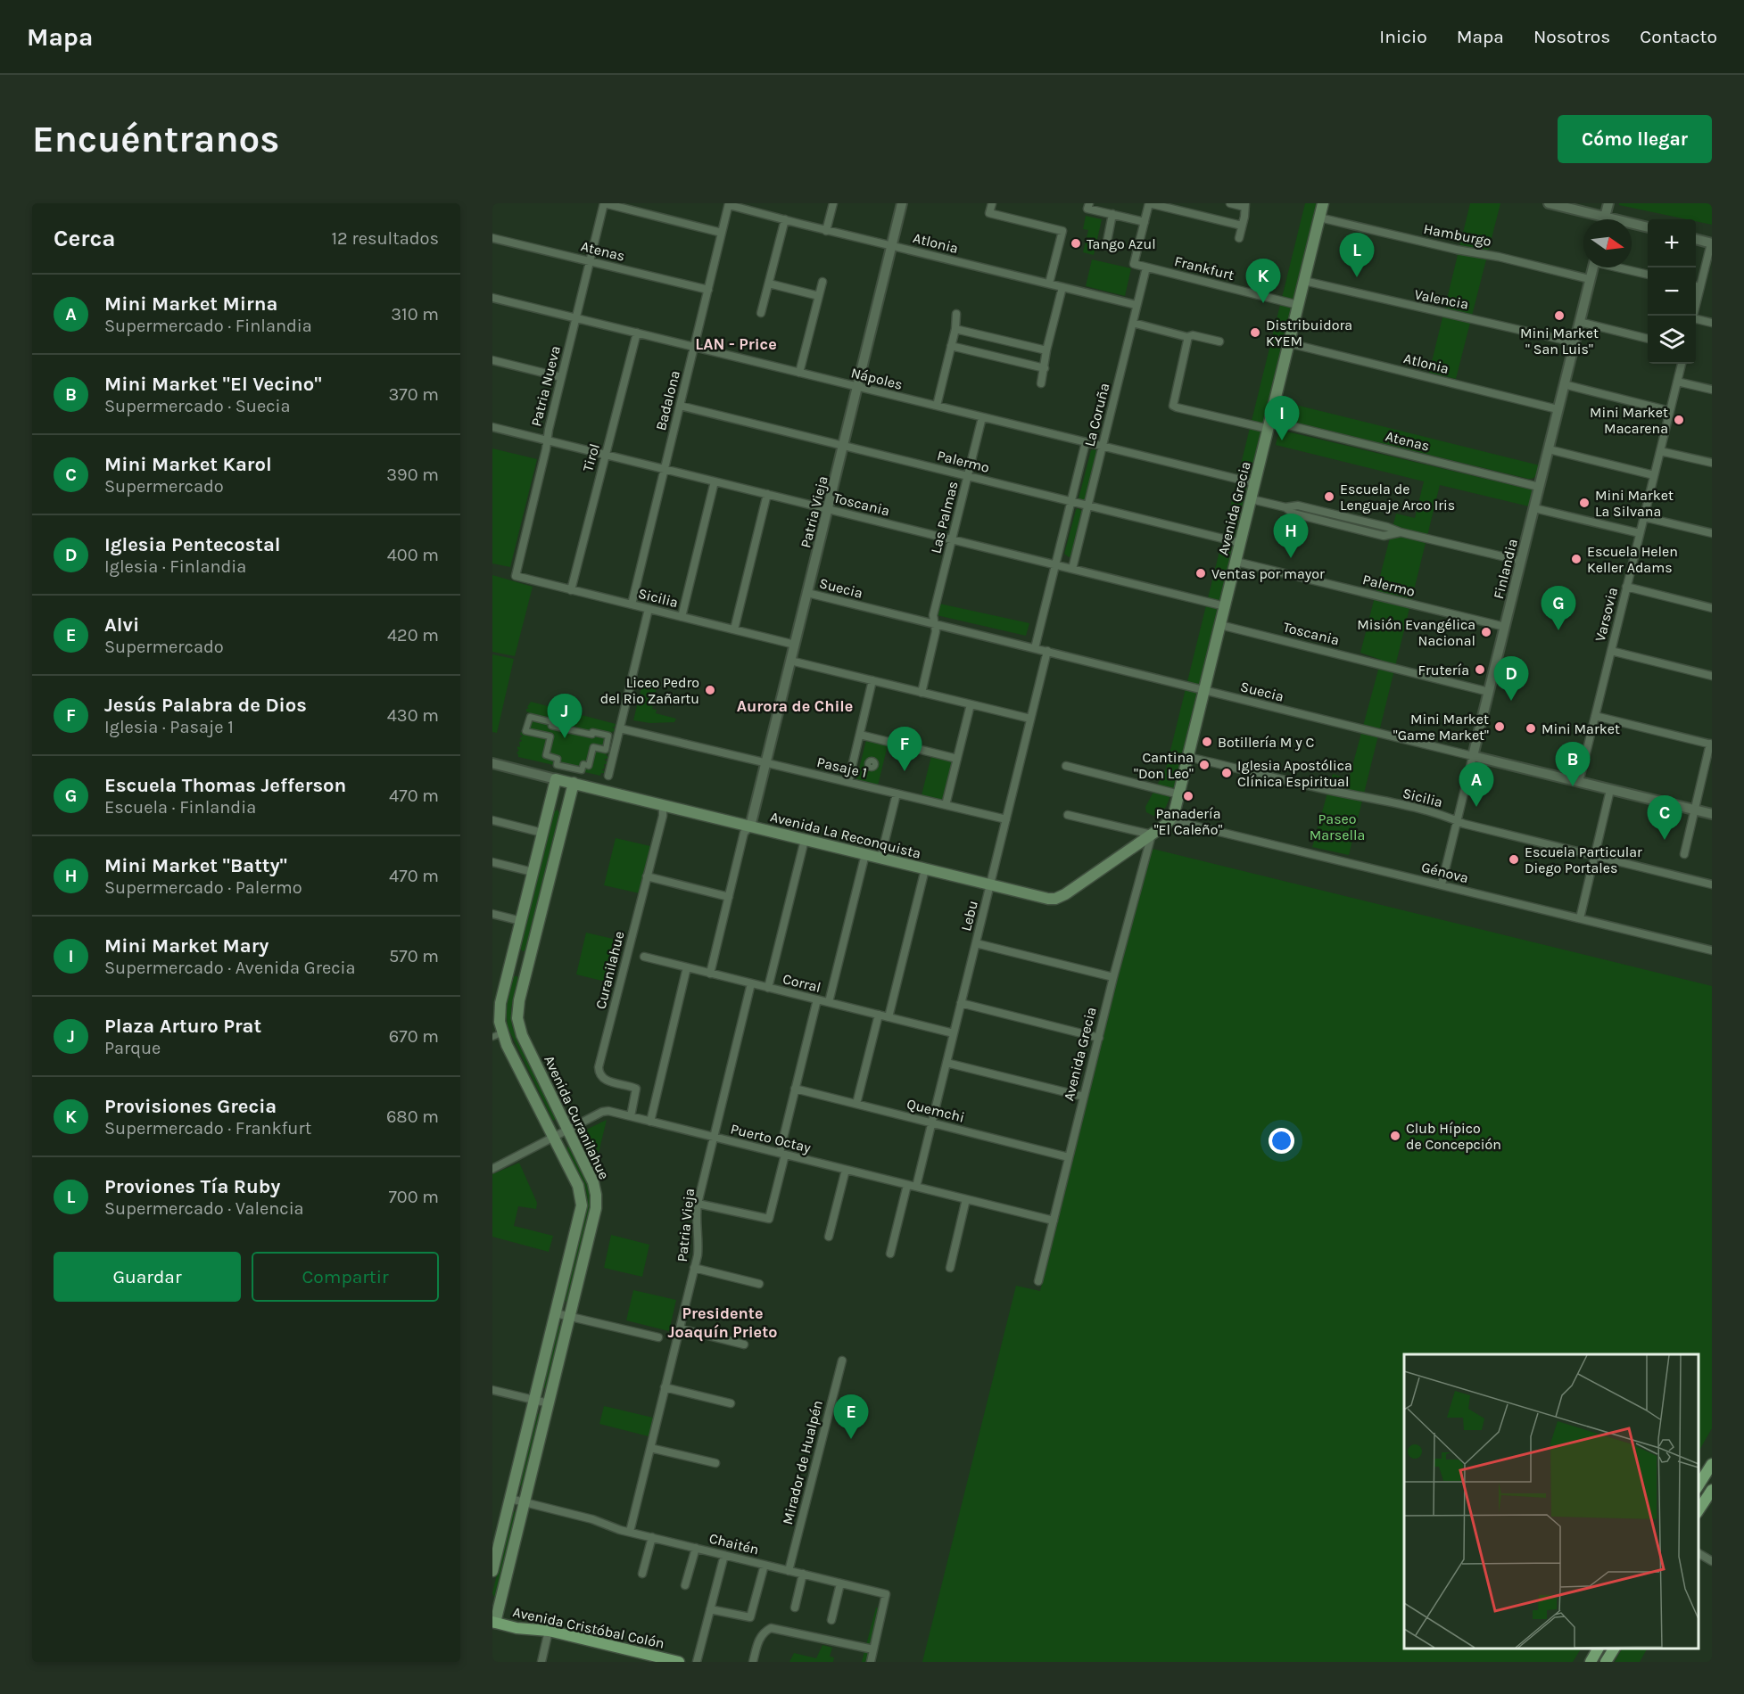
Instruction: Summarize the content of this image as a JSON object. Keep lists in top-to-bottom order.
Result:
{
  "streets": {
    "main road": [
      "Avenida Grecia",
      "Avenida La Reconquista",
      "Avenida Curanilahue",
      "Avenida Cristóbal Colón"
    ],
    "street": [
      "Hamburgo",
      "Atlonia",
      "Atenas",
      "Frankfurt",
      "Valencia",
      "Nápoles",
      "Patria Nueva",
      "Badalona",
      "La Coruña",
      "Tirol",
      "Palermo",
      "Toscania",
      "Patria Vieja",
      "Las Palmas",
      "Finlandia",
      "Suecia",
      "Sicilia",
      "Varsovia",
      "Pasaje 1",
      "Génova",
      "Lebu",
      "Curanilahue",
      "Corral",
      "Quemchi",
      "Puerto Octay",
      "Mirador de Hualpén",
      "Chaitén"
    ]
  },
  "crossings": [
    ["Hamburgo", "Avenida Grecia"],
    ["Hamburgo", "Finlandia"],
    ["Atlonia", "Badalona"],
    ["Atlonia", "La Coruña"],
    ["Atlonia", "Avenida Grecia"],
    ["Atlonia", "Patria Vieja"],
    ["Atlonia", "Finlandia"],
    ["Atenas", "Patria Nueva"],
    ["Atenas", "Badalona"],
    ["Atenas", "Avenida Grecia"],
    ["Atenas", "Finlandia"],
    ["Frankfurt", "La Coruña"],
    ["Frankfurt", "Avenida Grecia"],
    ["Valencia", "Avenida Grecia"],
    ["Valencia", "Finlandia"],
    ["Nápoles", "Patria Nueva"],
    ["Nápoles", "Badalona"],
    ["Nápoles", "La Coruña"],
    ["Nápoles", "Tirol"],
    ["Nápoles", "Avenida Grecia"],
    ["Nápoles", "Patria Vieja"],
    ["Nápoles", "Las Palmas"],
    ["Patria Nueva", "Toscania"],
    ["Patria Nueva", "Sicilia"],
    ["Badalona", "Palermo"],
    ["Badalona", "Toscania"],
    ["Badalona", "Sicilia"],
    ["La Coruña", "Palermo"],
    ["La Coruña", "Toscania"],
    ["La Coruña", "Suecia"],
    ["Tirol", "Toscania"],
    ["Tirol", "Sicilia"],
    ["Palermo", "Avenida Grecia"],
    ["Palermo", "Patria Vieja"],
    ["Palermo", "Las Palmas"],
    ["Palermo", "Finlandia"],
    ["Toscania", "Avenida Grecia"],
    ["Toscania", "Patria Vieja"],
    ["Toscania", "Las Palmas"],
    ["Toscania", "Finlandia"],
    ["Avenida Grecia", "Suecia"],
    ["Avenida Grecia", "Sicilia"],
    ["Avenida Grecia", "Avenida La Reconquista"],
    ["Avenida Grecia", "Génova"],
    ["Avenida Grecia", "Quemchi"],
    ["Avenida Grecia", "Puerto Octay"],
    ["Patria Vieja", "Suecia"],
    ["Patria Vieja", "Sicilia"],
    ["Patria Vieja", "Pasaje 1"],
    ["Patria Vieja", "Avenida La Reconquista"],
    ["Patria Vieja", "Corral"],
    ["Patria Vieja", "Puerto Octay"],
    ["Patria Vieja", "Chaitén"],
    ["Las Palmas", "Suecia"],
    ["Finlandia", "Suecia"],
    ["Finlandia", "Sicilia"],
    ["Finlandia", "Génova"],
    ["Suecia", "Varsovia"],
    ["Suecia", "Lebu"],
    ["Pasaje 1", "Lebu"],
    ["Avenida La Reconquista", "Génova"],
    ["Avenida La Reconquista", "Lebu"],
    ["Avenida La Reconquista", "Curanilahue"],
    ["Avenida La Reconquista", "Avenida Curanilahue"],
    ["Lebu", "Corral"],
    ["Lebu", "Quemchi"],
    ["Lebu", "Puerto Octay"],
    ["Curanilahue", "Puerto Octay"],
    ["Avenida Curanilahue", "Puerto Octay"],
    ["Avenida Curanilahue", "Chaitén"],
    ["Avenida Curanilahue", "Avenida Cristóbal Colón"],
    ["Mirador de Hualpén", "Chaitén"]
  ],
  "districts": ["LAN - Price", "Aurora de Chile", "Presidente Joaquín Prieto"],
  "parks": ["Paseo Marsella"],
  "places": [
    "Tango Azul",
    "Mini Market \" San Luis\"",
    "Distribuidora KYEM",
    "Mini Market Macarena",
    "Escuela de Lenguaje Arco Iris",
    "Mini Market La Silvana",
    "Escuela Helen Keller Adams",
    "Ventas por mayor",
    "Misión Evangélica Nacional",
    "Frutería",
    "Liceo Pedro del Rio Zañartu",
    "Mini Market \"Game Market\"",
    "Mini Market",
    "Botillería M y C",
    "Cantina \"Don Leo\"",
    "Iglesia Apostólica Clínica Espiritual",
    "Panadería \"El Caleño\"",
    "Escuela Particular Diego Portales",
    "Club Hípico de Concepción"
  ],
  "north": "right",
  "page": {
    "header": "Mapa",
    "nav": [
      "Inicio",
      "Mapa",
      "Nosotros",
      "Contacto"
    ],
    "buttons": [
      "Cómo llegar",
      ["Guardar", "Compartir"]
    ],
    "title": "Encuéntranos",
    "heading": ["Cerca", "12 resultados"],
    "map_buttons": ["+", "−"],
    "pins": [
      "L",
      "K",
      "I",
      "H",
      "G",
      "D",
      "J",
      "F",
      "B",
      "A",
      "C",
      "E"
    ],
    "list": [
      {
        "mark": "A",
        "name": "Mini Market Mirna",
        "note": "Supermercado · Finlandia",
        "value": "310 m"
      },
      {
        "mark": "B",
        "name": "Mini Market \"El Vecino\"",
        "note": "Supermercado · Suecia",
        "value": "370 m"
      },
      {
        "mark": "C",
        "name": "Mini Market Karol",
        "note": "Supermercado",
        "value": "390 m"
      },
      {
        "mark": "D",
        "name": "Iglesia Pentecostal",
        "note": "Iglesia · Finlandia",
        "value": "400 m"
      },
      {
        "mark": "E",
        "name": "Alvi",
        "note": "Supermercado",
        "value": "420 m"
      },
      {
        "mark": "F",
        "name": "Jesús Palabra de Dios",
        "note": "Iglesia · Pasaje 1",
        "value": "430 m"
      },
      {
        "mark": "G",
        "name": "Escuela Thomas Jefferson",
        "note": "Escuela · Finlandia",
        "value": "470 m"
      },
      {
        "mark": "H",
        "name": "Mini Market \"Batty\"",
        "note": "Supermercado · Palermo",
        "value": "470 m"
      },
      {
        "mark": "I",
        "name": "Mini Market Mary",
        "note": "Supermercado · Avenida Grecia",
        "value": "570 m"
      },
      {
        "mark": "J",
        "name": "Plaza Arturo Prat",
        "note": "Parque",
        "value": "670 m"
      },
      {
        "mark": "K",
        "name": "Provisiones Grecia",
        "note": "Supermercado · Frankfurt",
        "value": "680 m"
      },
      {
        "mark": "L",
        "name": "Proviones Tía Ruby",
        "note": "Supermercado · Valencia",
        "value": "700 m"
      }
    ]
  }
}
